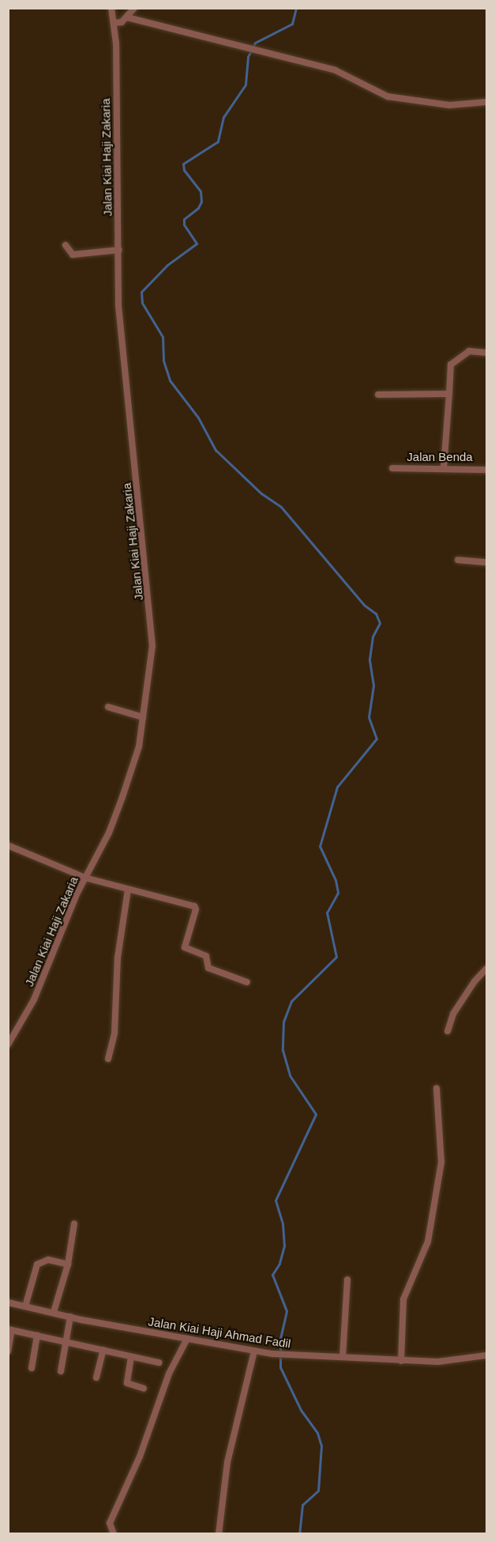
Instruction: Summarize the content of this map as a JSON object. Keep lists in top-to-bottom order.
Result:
{
  "streets": {
    "street": ["Jalan Kiai Haji Zakaria", "Jalan Benda", "Jalan Kiai Haji Ahmad Fadil"]
  }
}
